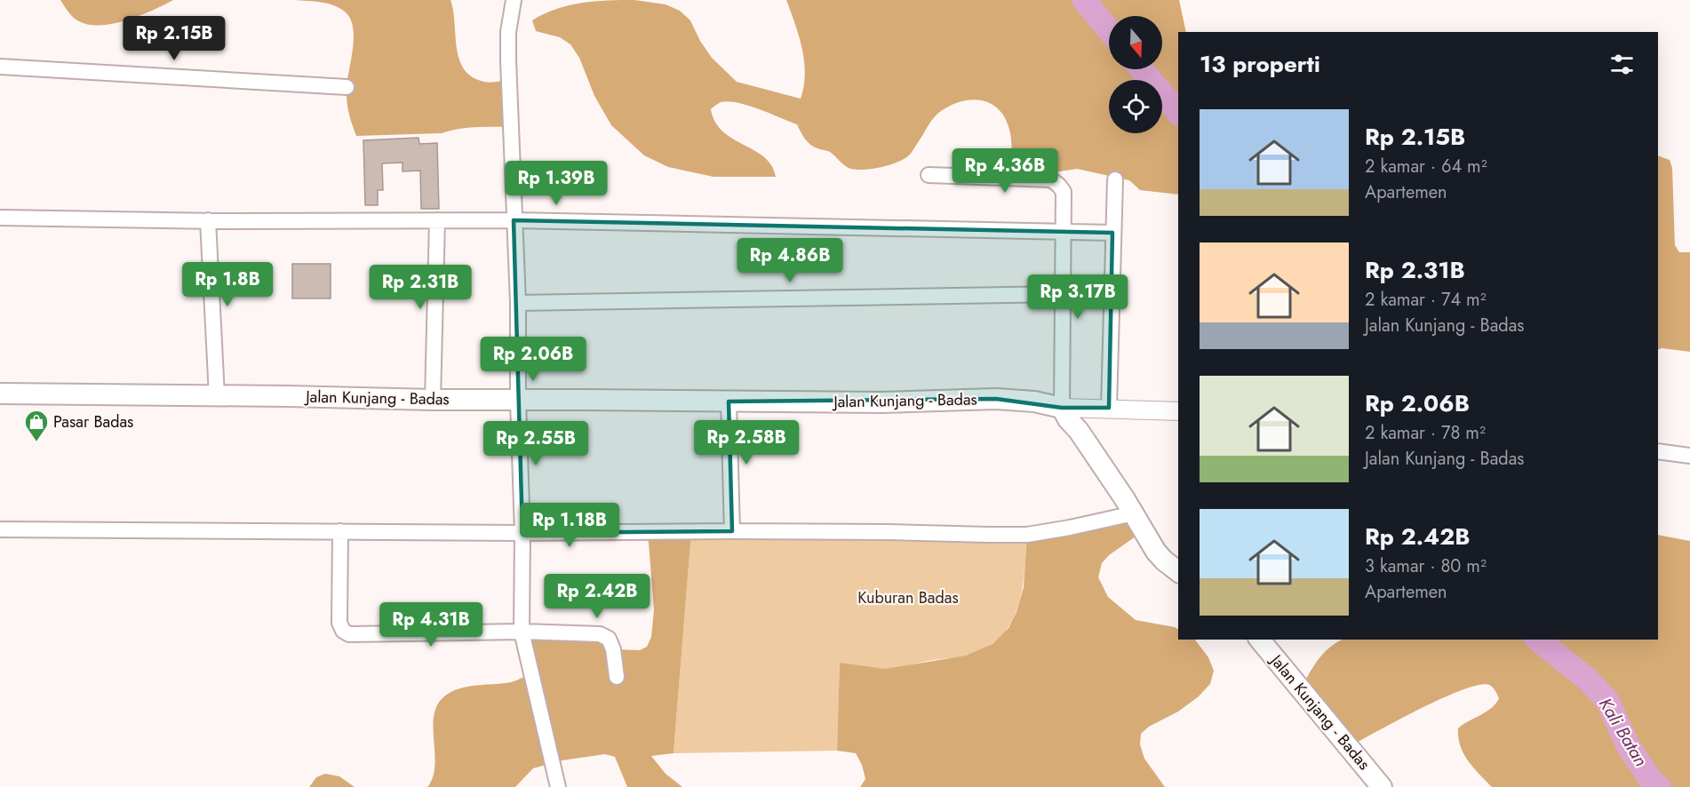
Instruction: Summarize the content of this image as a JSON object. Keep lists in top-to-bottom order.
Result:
{
  "streets": {
    "main road": ["Jalan Kunjang - Badas"]
  },
  "water": ["Kali Batan"],
  "parks": ["Kuburan Badas"],
  "places": {
    "shop": ["Pasar Badas"]
  },
  "north": "bottom",
  "page": {
    "price": [
      "Rp 2.15B",
      "Rp 4.36B",
      "Rp 1.39B",
      "Rp 4.86B",
      "Rp 1.8B",
      "Rp 2.31B",
      "Rp 3.17B",
      "Rp 2.06B",
      "Rp 2.58B",
      "Rp 2.55B",
      "Rp 1.18B",
      "Rp 2.42B",
      "Rp 4.31B"
    ],
    "heading": "13 properti",
    "list": [
      {
        "name": "Rp 2.15B",
        "note": "2 kamar · 64 m² · Apartemen"
      },
      {
        "name": "Rp 2.31B",
        "note": "2 kamar · 74 m² · Jalan Kunjang - Badas"
      },
      {
        "name": "Rp 2.06B",
        "note": "2 kamar · 78 m² · Jalan Kunjang - Badas"
      },
      {
        "name": "Rp 2.42B",
        "note": "3 kamar · 80 m² · Apartemen"
      }
    ]
  }
}
